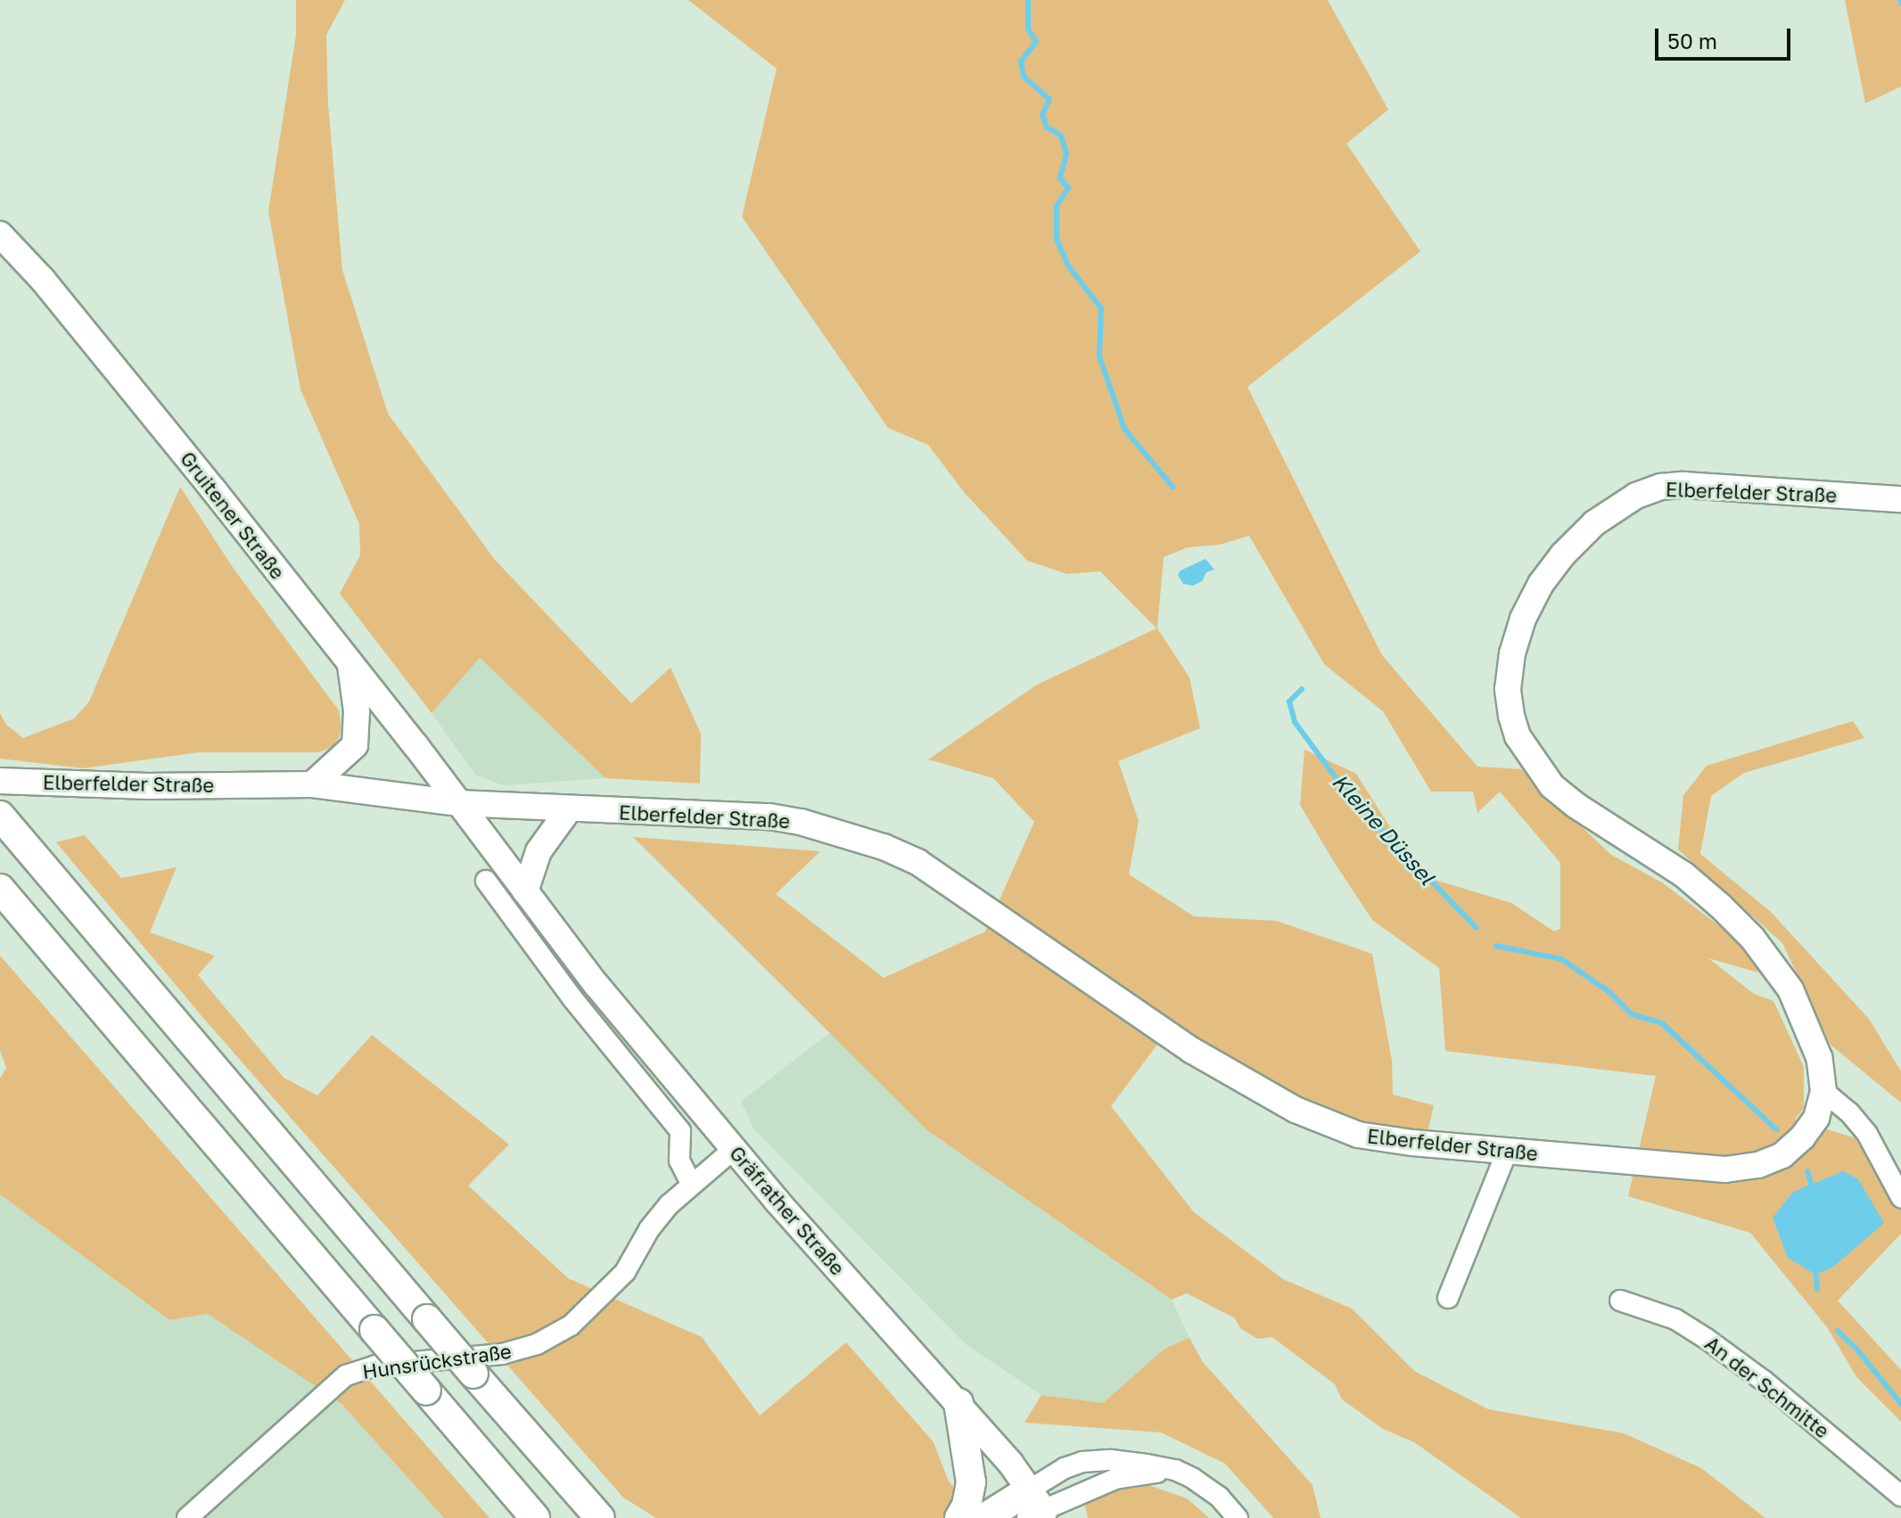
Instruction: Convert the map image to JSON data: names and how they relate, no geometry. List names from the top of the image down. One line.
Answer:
{"streets":{"main road":["Elberfelder Straße","Gruitener Straße","Gräfrather Straße"],"street":["Hunsrückstraße","An der Schmitte"]},"crossings":[["Elberfelder Straße","Gruitener Straße"],["Elberfelder Straße","Gräfrather Straße"],["Gruitener Straße","Gräfrather Straße"],["Gräfrather Straße","Hunsrückstraße"]],"water":["Kleine Düssel"],"scale_bar":"50 m"}
